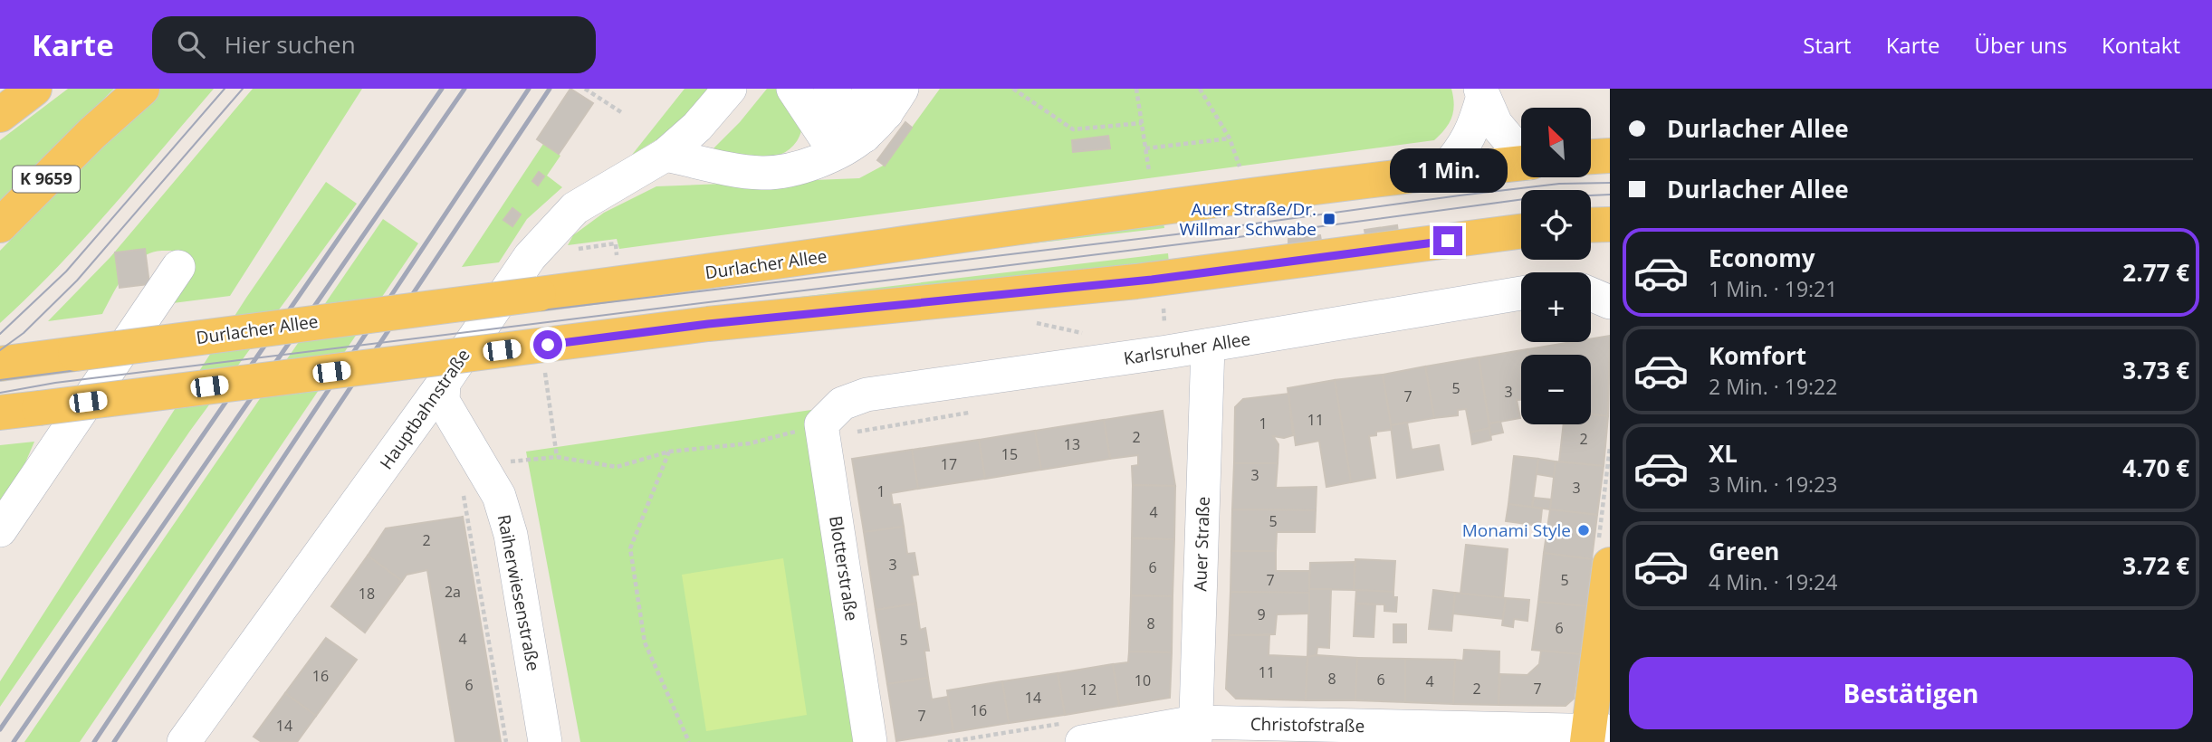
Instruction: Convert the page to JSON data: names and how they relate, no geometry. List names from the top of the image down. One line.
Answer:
{"streets":{"main road":["K 9659","Durlacher Allee"],"street":["Karlsruher Allee","Hauptbahnstraße","Auer Straße","Blotterstraße","Raiherwiesenstraße","Christofstraße"]},"crossings":[["Karlsruher Allee","Auer Straße"],["Karlsruher Allee","Blotterstraße"],["Hauptbahnstraße","Raiherwiesenstraße"],["Auer Straße","Christofstraße"]],"places":{"transit":["Auer Straße/Dr. Willmar Schwabe"],"other":["Monami Style"]},"house_numbers":["5","3","7","11","1","2","2","13","15","17","3","3","1","4","5","2","3","6","7","5","2a","18","9","8","6","4","5","11","16","8","6","10","4","6","2","7","12","14","16","7","14"],"north":"top left","page":{"header":"Karte","search":"Hier suchen","nav":["Start","Karte","Über uns","Kontakt"],"banner":["Durlacher Allee","Durlacher Allee"],"map_buttons":["+","−"],"bubble":"1 Min.","list":[{"name":"Economy","note":"1 Min. · 19:21","value":"2.77 €"},{"name":"Komfort","note":"2 Min. · 19:22","value":"3.73 €"},{"name":"XL","note":"3 Min. · 19:23","value":"4.70 €"},{"name":"Green","note":"4 Min. · 19:24","value":"3.72 €"}],"buttons":"Bestätigen"}}
